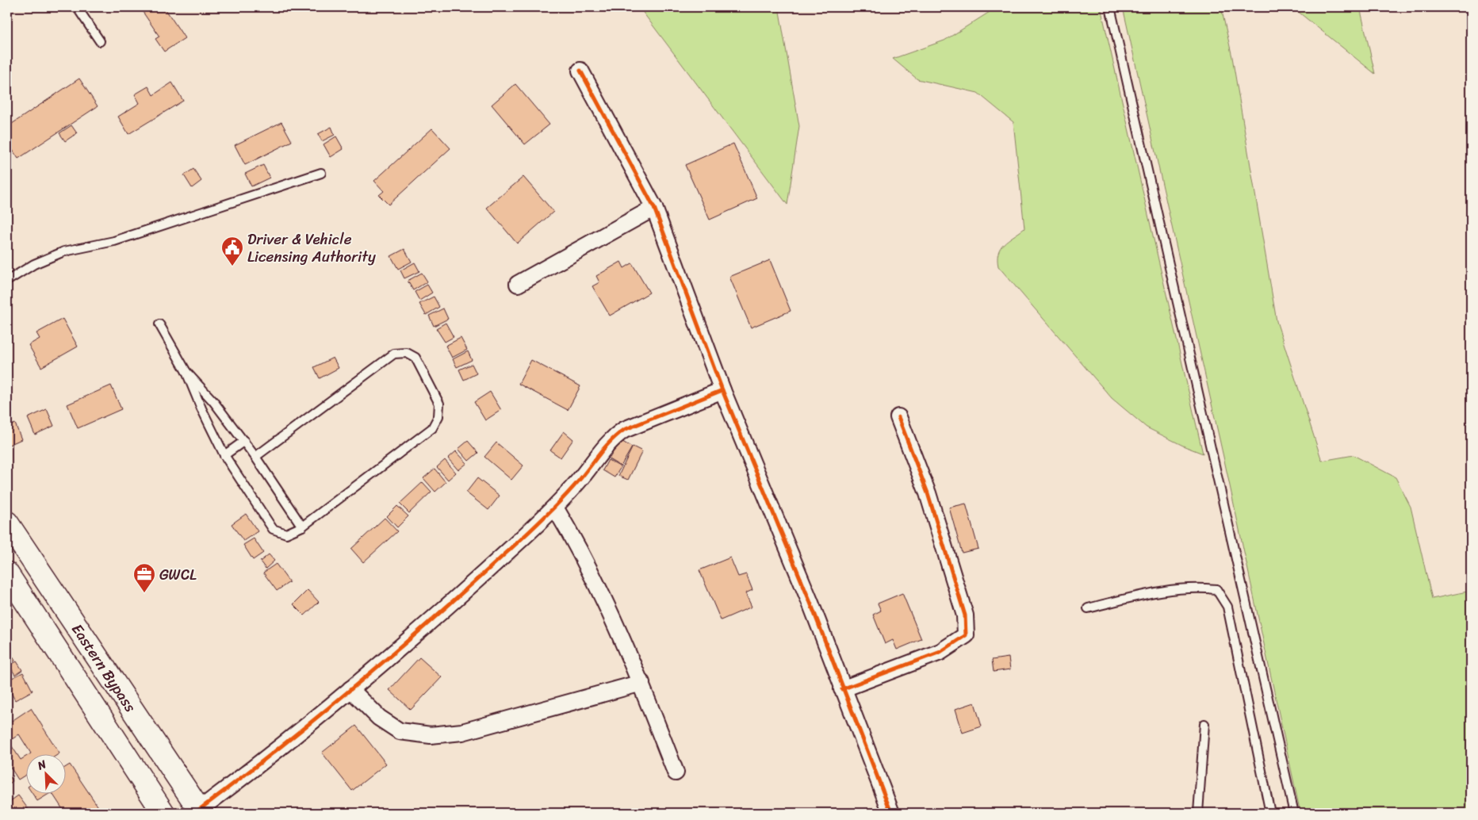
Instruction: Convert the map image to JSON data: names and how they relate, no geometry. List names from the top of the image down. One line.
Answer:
{"streets":{"highway":["Eastern Bypass"]},"places":{"public building":["Driver & Vehicle Licensing Authority"],"office":["GWCL"]},"north":"top left"}
